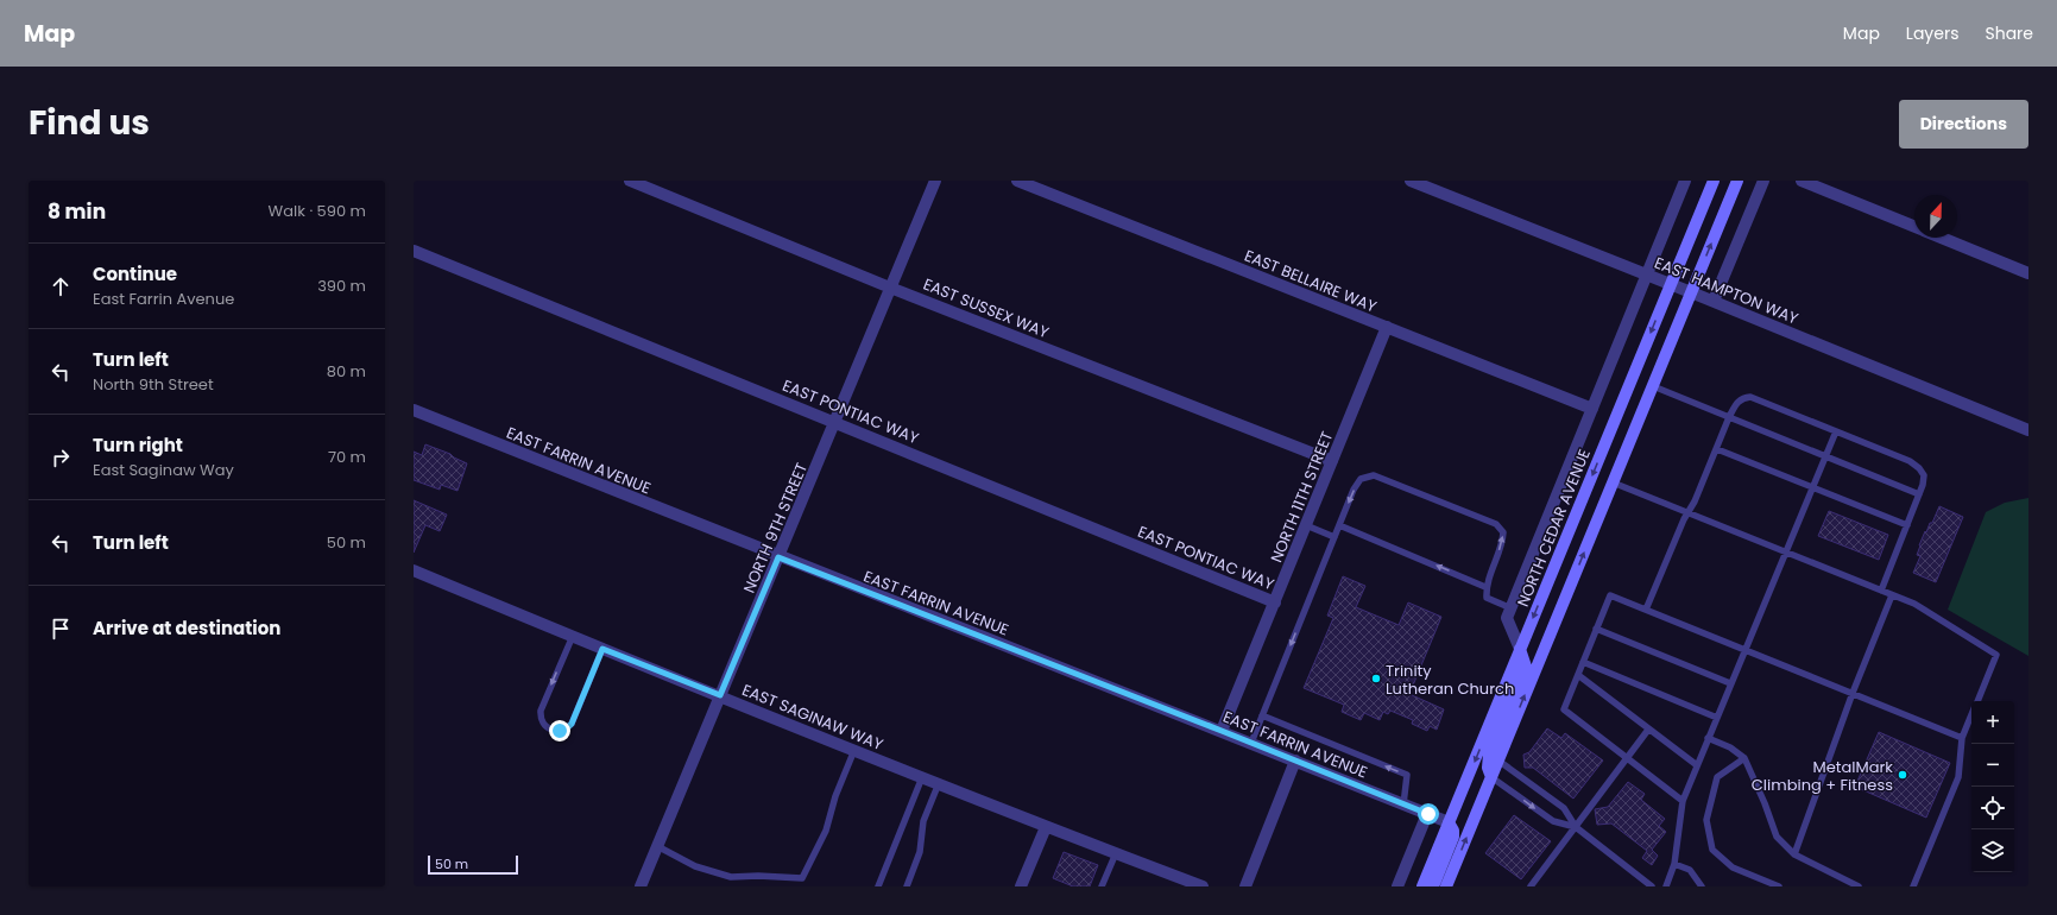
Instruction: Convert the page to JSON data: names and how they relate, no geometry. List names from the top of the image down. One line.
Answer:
{"streets":{"main road":["NORTH CEDAR AVENUE"],"street":["EAST BELLAIRE WAY","EAST HAMPTON WAY","EAST SUSSEX WAY","EAST PONTIAC WAY","EAST FARRIN AVENUE","NORTH 11TH STREET","NORTH 9TH STREET","EAST SAGINAW WAY"]},"crossings":[["EAST BELLAIRE WAY","NORTH 11TH STREET"],["EAST HAMPTON WAY","NORTH CEDAR AVENUE"],["EAST SUSSEX WAY","NORTH 11TH STREET"],["EAST SUSSEX WAY","NORTH 9TH STREET"],["EAST PONTIAC WAY","NORTH 11TH STREET"],["EAST PONTIAC WAY","NORTH 9TH STREET"],["EAST FARRIN AVENUE","NORTH 11TH STREET"],["EAST FARRIN AVENUE","NORTH 9TH STREET"],["EAST FARRIN AVENUE","NORTH CEDAR AVENUE"],["NORTH 9TH STREET","EAST SAGINAW WAY"]],"places":["Trinity Lutheran Church","MetalMark Climbing + Fitness"],"scale_bar":"50 m","north":"top","page":{"header":"Map","nav":["Map","Layers","Share"],"title":"Find us","buttons":"Directions","heading":["8 min","Walk · 590 m"],"list":[["Continue","East Farrin Avenue","390 m"],["Turn left","North 9th Street","80 m"],["Turn right","East Saginaw Way","70 m"],["Turn left","50 m"],"Arrive at destination"],"map_buttons":["+","−"],"scale":"50 m"}}
